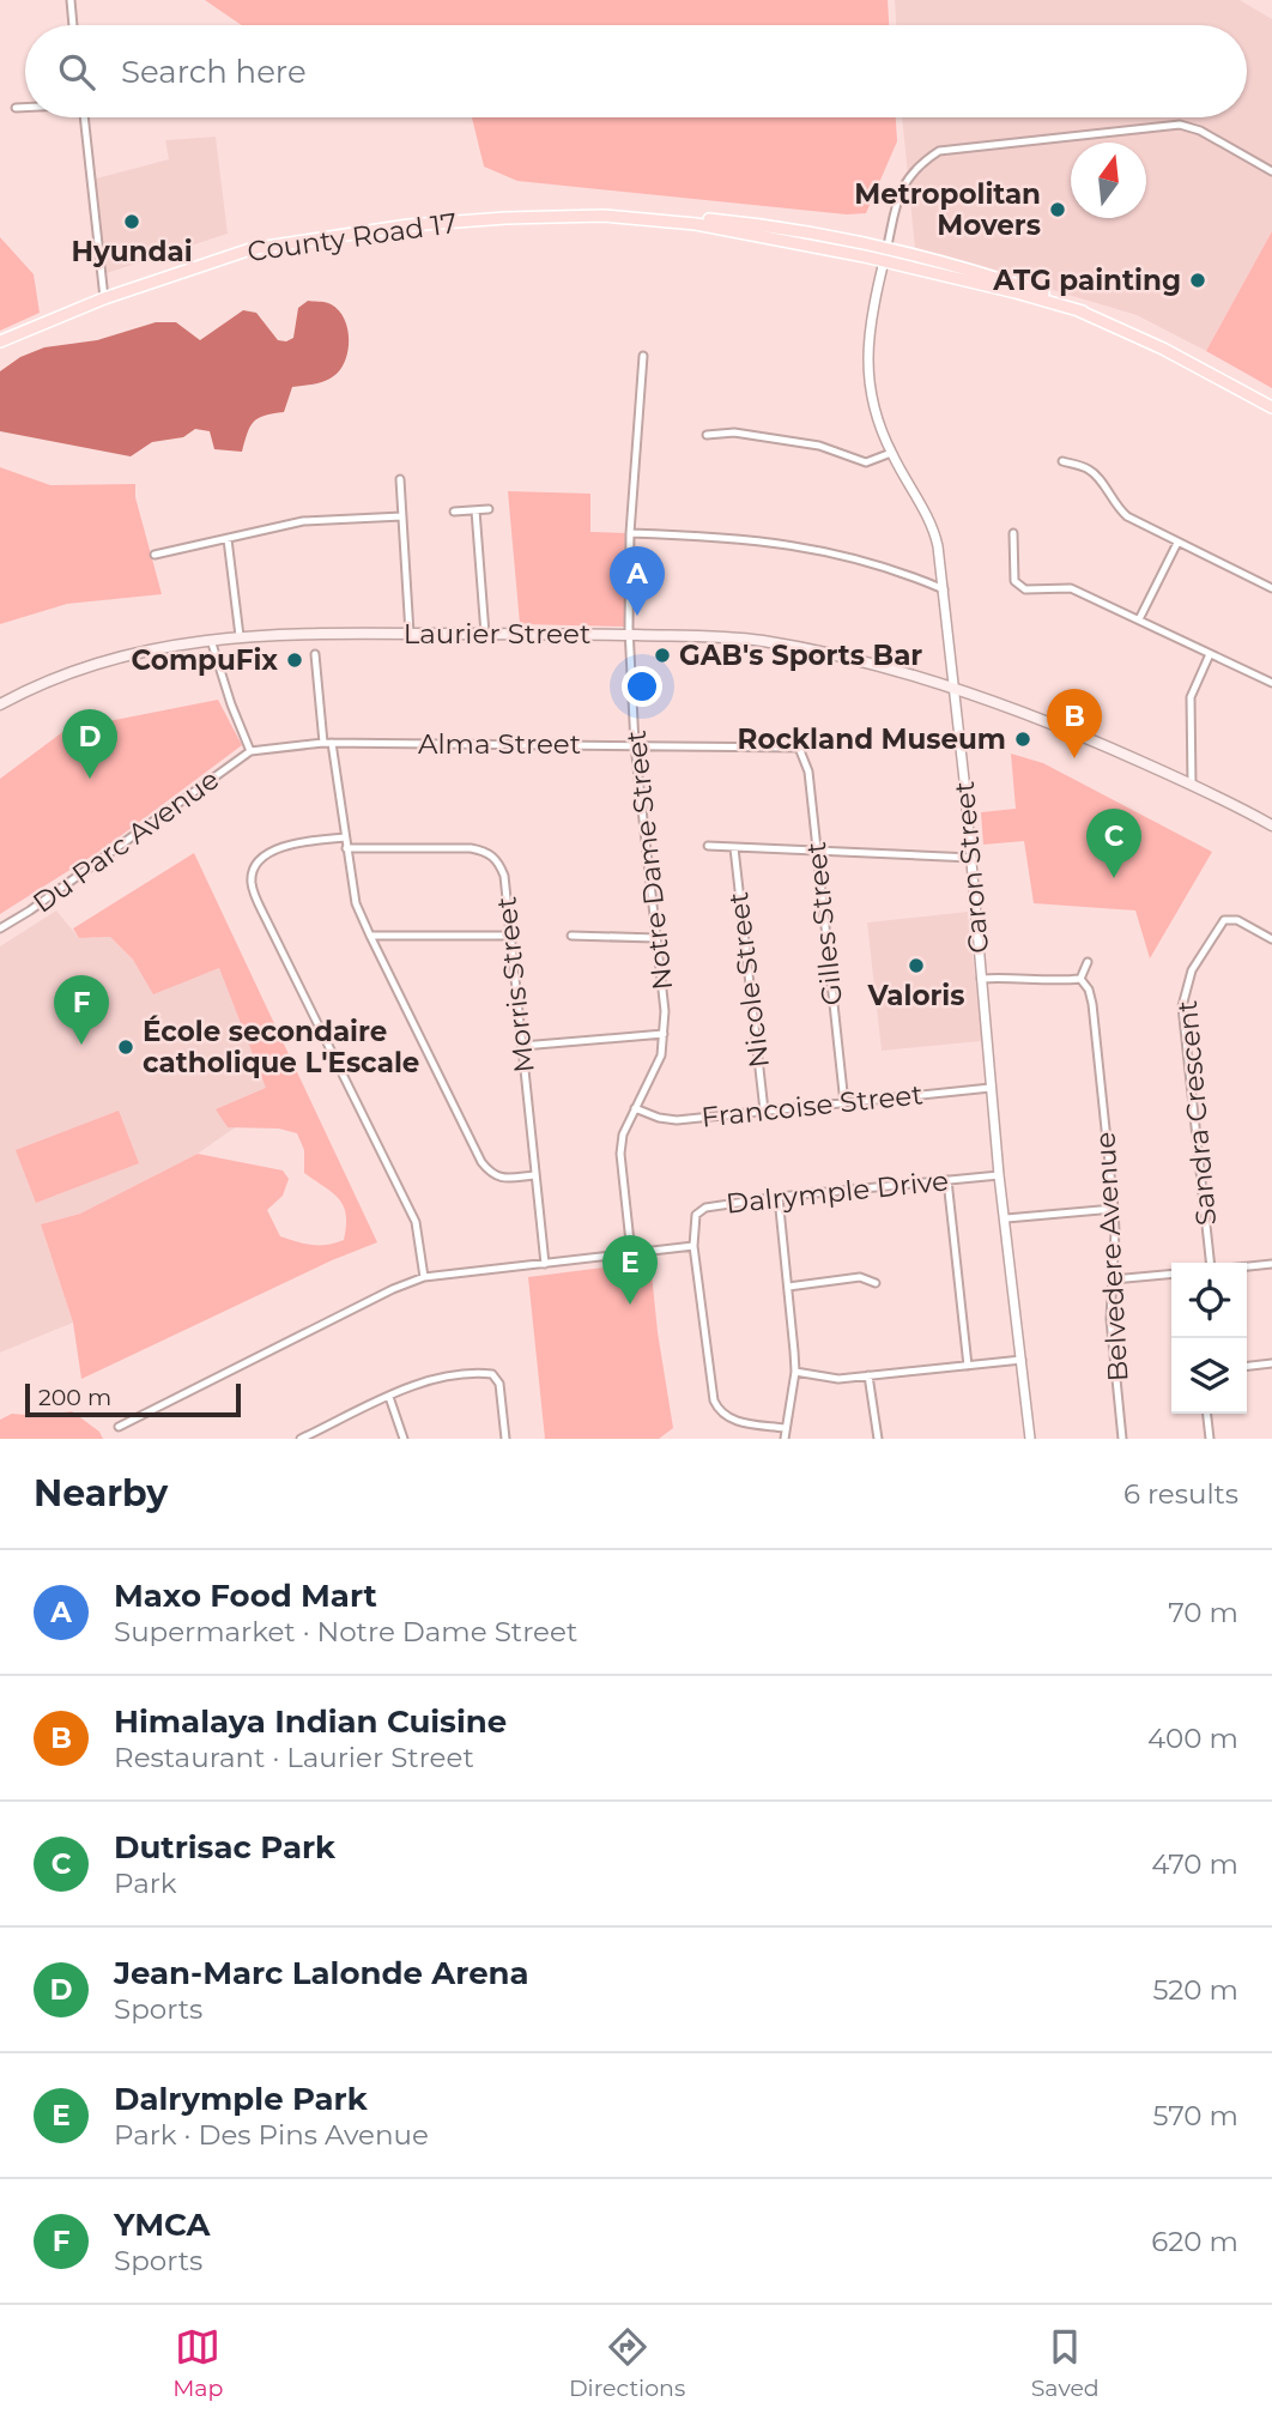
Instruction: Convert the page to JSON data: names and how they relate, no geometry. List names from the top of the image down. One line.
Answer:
{"streets":{"main road":["County Road 17","Laurier Street"],"street":["Alma Street","Du Parc Avenue","Notre Dame Street","Caron Street","Gilles Street","Nicole Street","Morris Street","Francoise Street","Sandra Crescent","Dalrymple Drive","Belvedere Avenue"]},"crossings":[["County Road 17","Caron Street"],["Laurier Street","Notre Dame Street"],["Laurier Street","Caron Street"],["Alma Street","Du Parc Avenue"],["Alma Street","Notre Dame Street"],["Alma Street","Gilles Street"],["Notre Dame Street","Francoise Street"],["Caron Street","Francoise Street"],["Caron Street","Dalrymple Drive"],["Gilles Street","Francoise Street"],["Nicole Street","Francoise Street"]],"places":["Metropolitan Movers","Hyundai","ATG painting","GAB's Sports Bar","CompuFix","Rockland Museum","Valoris","École secondaire catholique L'Escale"],"scale_bar":"200 m","north":"top","page":{"search":"Search here","pins":["A","B","D","C","F","E"],"scale":"200 m","heading":["Nearby","6 results"],"list":[{"mark":"A","name":"Maxo Food Mart","note":"Supermarket · Notre Dame Street","value":"70 m"},{"mark":"B","name":"Himalaya Indian Cuisine","note":"Restaurant · Laurier Street","value":"400 m"},{"mark":"C","name":"Dutrisac Park","note":"Park","value":"470 m"},{"mark":"D","name":"Jean-Marc Lalonde Arena","note":"Sports","value":"520 m"},{"mark":"E","name":"Dalrymple Park","note":"Park · Des Pins Avenue","value":"570 m"},{"mark":"F","name":"YMCA","note":"Sports","value":"620 m"}],"nav":["Map","Directions","Saved"]}}
